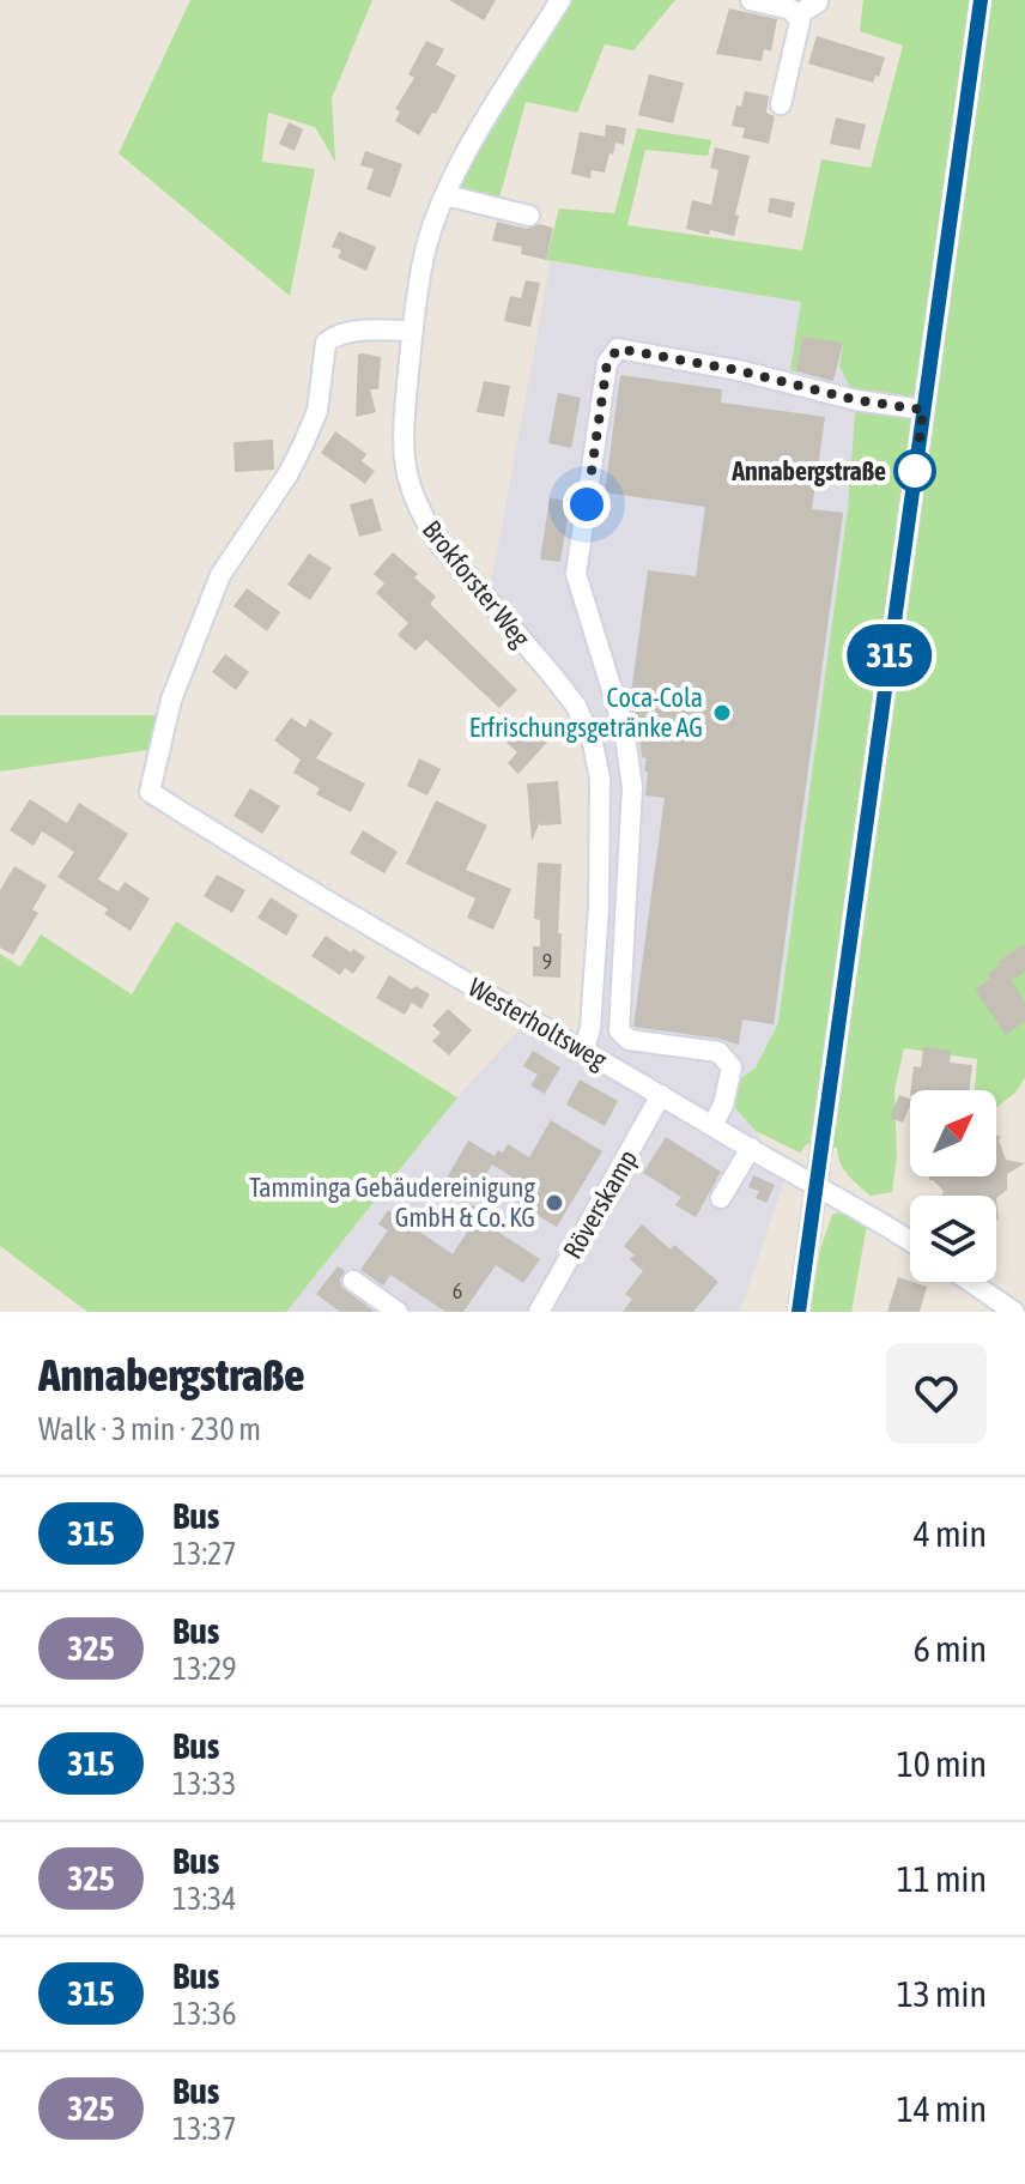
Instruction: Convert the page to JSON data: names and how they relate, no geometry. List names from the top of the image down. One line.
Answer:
{"streets":{"street":["Brokforster Weg","Westerholtsweg","Röverskamp"]},"crossings":[["Brokforster Weg","Westerholtsweg"],["Westerholtsweg","Röverskamp"]],"places":["Annabergstraße","Coca-Cola Erfrischungsgetränke AG","Tamminga Gebäudereinigung GmbH & Co. KG"],"lines":["bus line 315"],"house_numbers":["9","6"],"north":"top right","page":{"on_map":"315","heading":["Annabergstraße","Walk · 3 min · 230 m"],"list":[{"mark":"315","name":"Bus","note":"13:27","value":"4 min"},{"mark":"325","name":"Bus","note":"13:29","value":"6 min"},{"mark":"315","name":"Bus","note":"13:33","value":"10 min"},{"mark":"325","name":"Bus","note":"13:34","value":"11 min"},{"mark":"315","name":"Bus","note":"13:36","value":"13 min"},{"mark":"325","name":"Bus","note":"13:37","value":"14 min"}]}}
